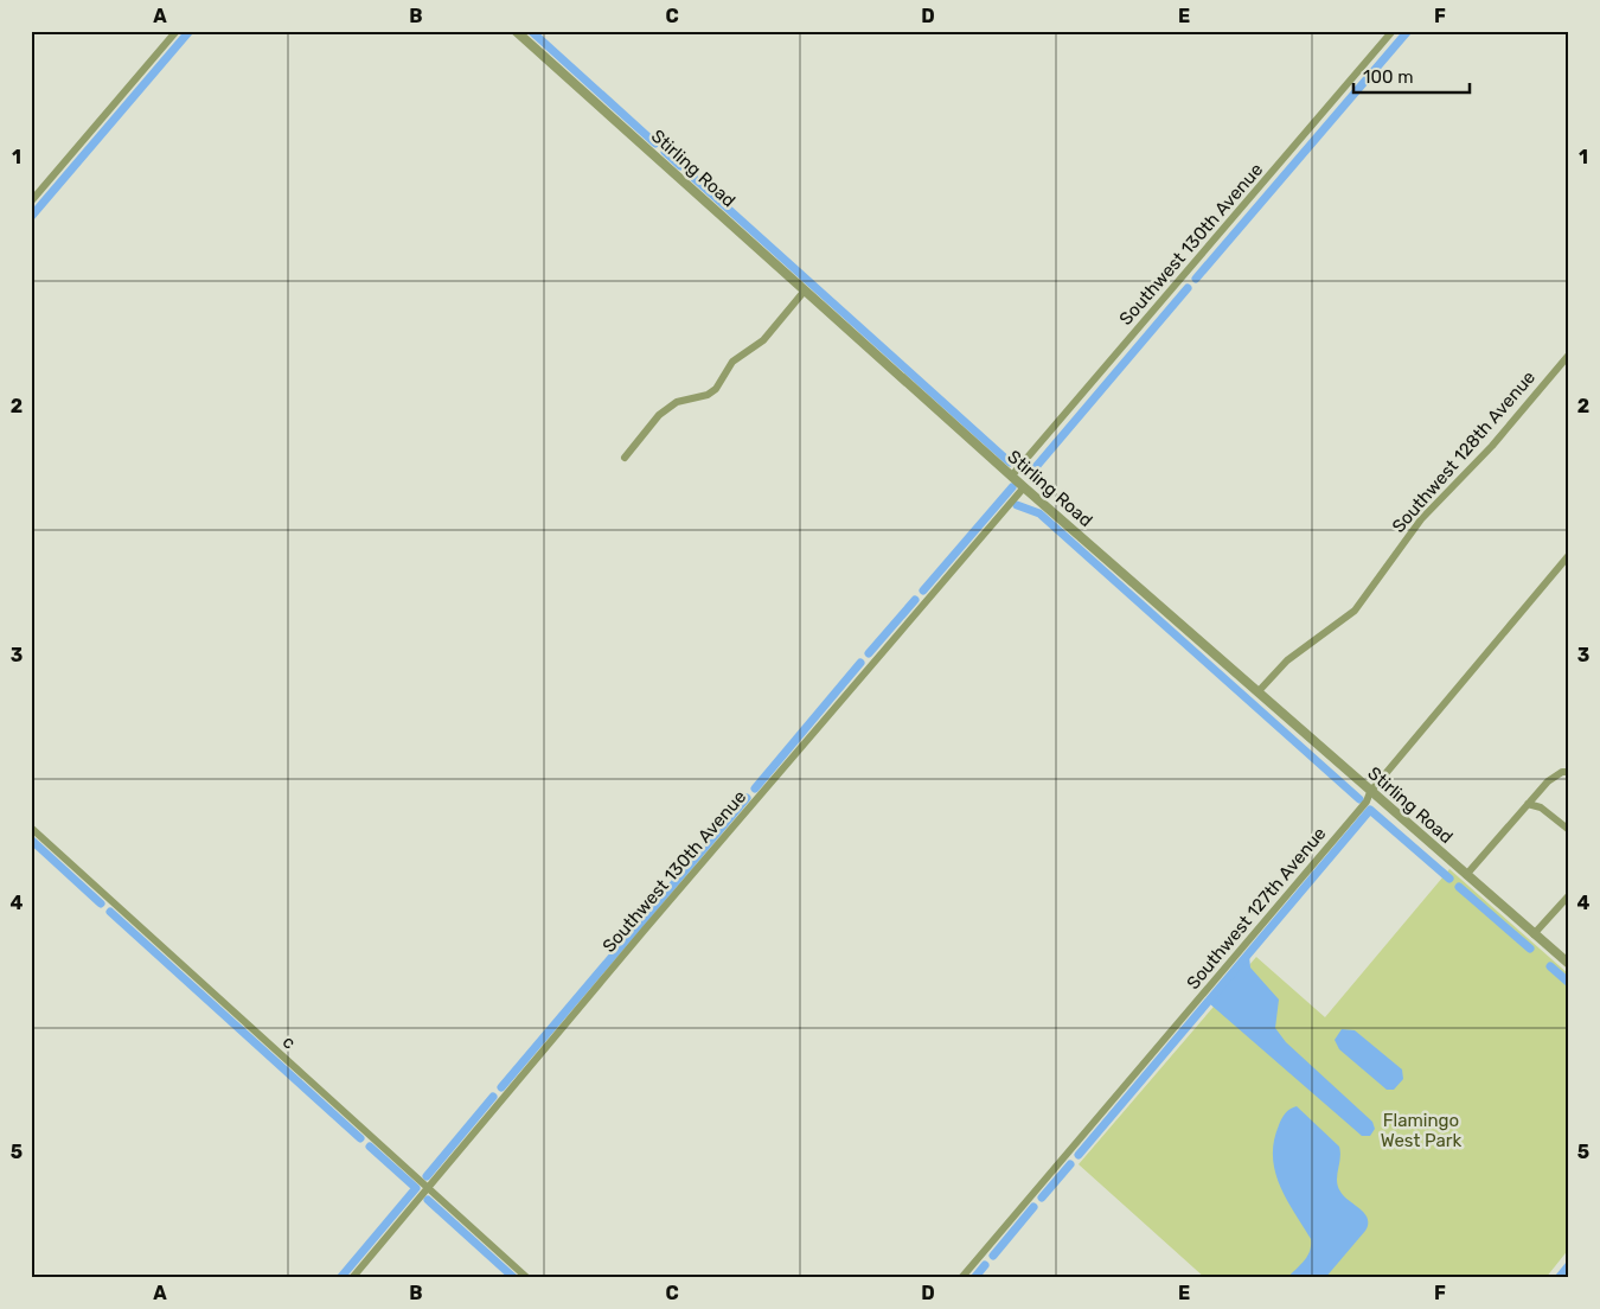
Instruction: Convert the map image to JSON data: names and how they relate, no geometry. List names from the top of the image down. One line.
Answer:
{"streets":{"street":["Stirling Road","Southwest 130th Avenue","Southwest 128th Avenue","Southwest 127th Avenue","c"]},"crossings":[["Stirling Road","Southwest 130th Avenue"],["Stirling Road","Southwest 128th Avenue"],["Stirling Road","Southwest 127th Avenue"],["Southwest 130th Avenue","c"]],"parks":["Flamingo West Park"],"scale_bar":"100 m","grid":{"columns":["A","B","C","D","E","F"],"rows":["1","2","3","4","5"]}}
